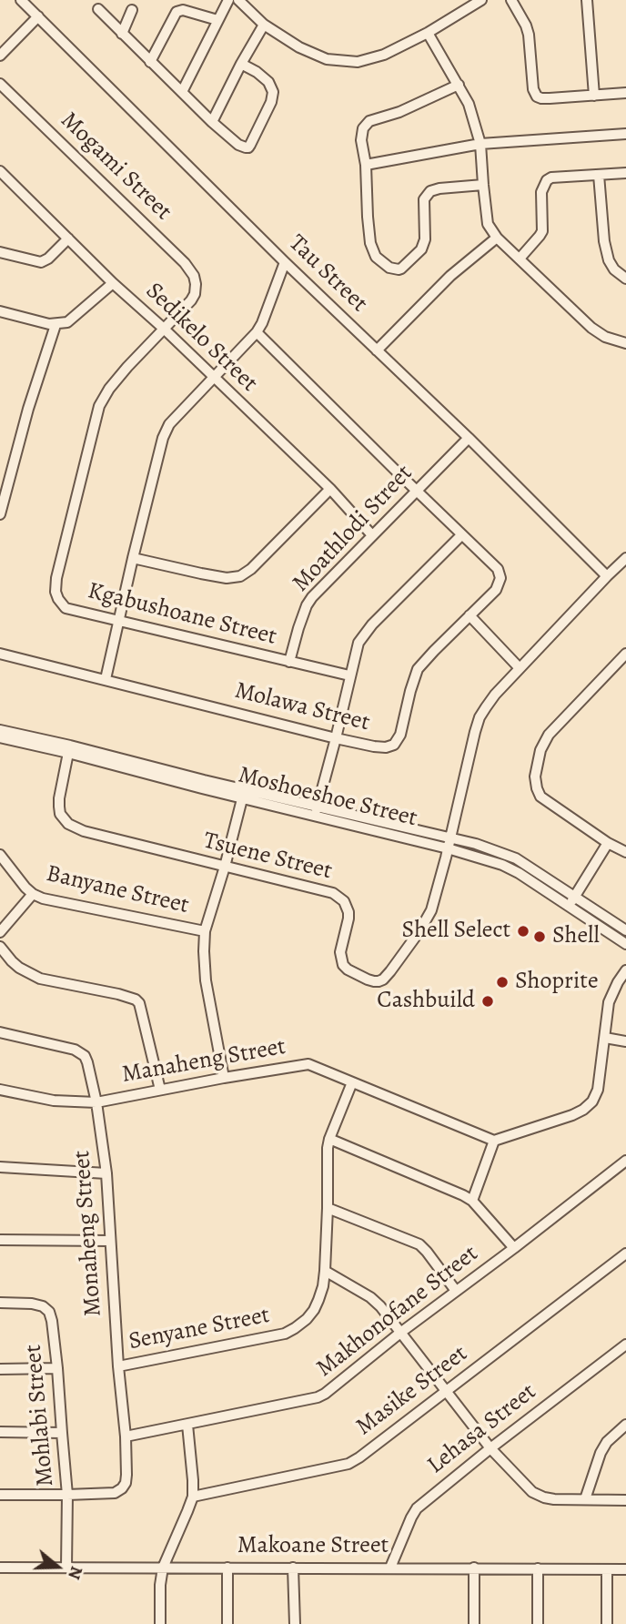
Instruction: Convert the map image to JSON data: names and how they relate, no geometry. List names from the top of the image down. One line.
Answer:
{"streets":{"street":["Mogami Street","Tau Street","Sedikelo Street","Moathlodi Street","Kgabushoane Street","Molawa Street","Moshoeshoe Street","Tsuene Street","Banyane Street","Manaheng Street","Monaheng Street","Makhonofane Street","Senyane Street","Masike Street","Mohlabi Street","Lehasa Street","Makoane Street"]},"crossings":[["Mogami Street","Kgabushoane Street"],["Tau Street","Moathlodi Street"],["Tau Street","Tsuene Street"],["Sedikelo Street","Moathlodi Street"],["Sedikelo Street","Kgabushoane Street"],["Moathlodi Street","Kgabushoane Street"],["Moathlodi Street","Molawa Street"],["Moshoeshoe Street","Tsuene Street"],["Moshoeshoe Street","Banyane Street"],["Tsuene Street","Banyane Street"],["Banyane Street","Manaheng Street"],["Manaheng Street","Monaheng Street"],["Manaheng Street","Senyane Street"],["Monaheng Street","Makhonofane Street"],["Monaheng Street","Senyane Street"],["Monaheng Street","Mohlabi Street"],["Mohlabi Street","Makoane Street"],["Lehasa Street","Makoane Street"]],"places":["Shell Select","Shell","Shoprite","Cashbuild"],"north":"right"}
